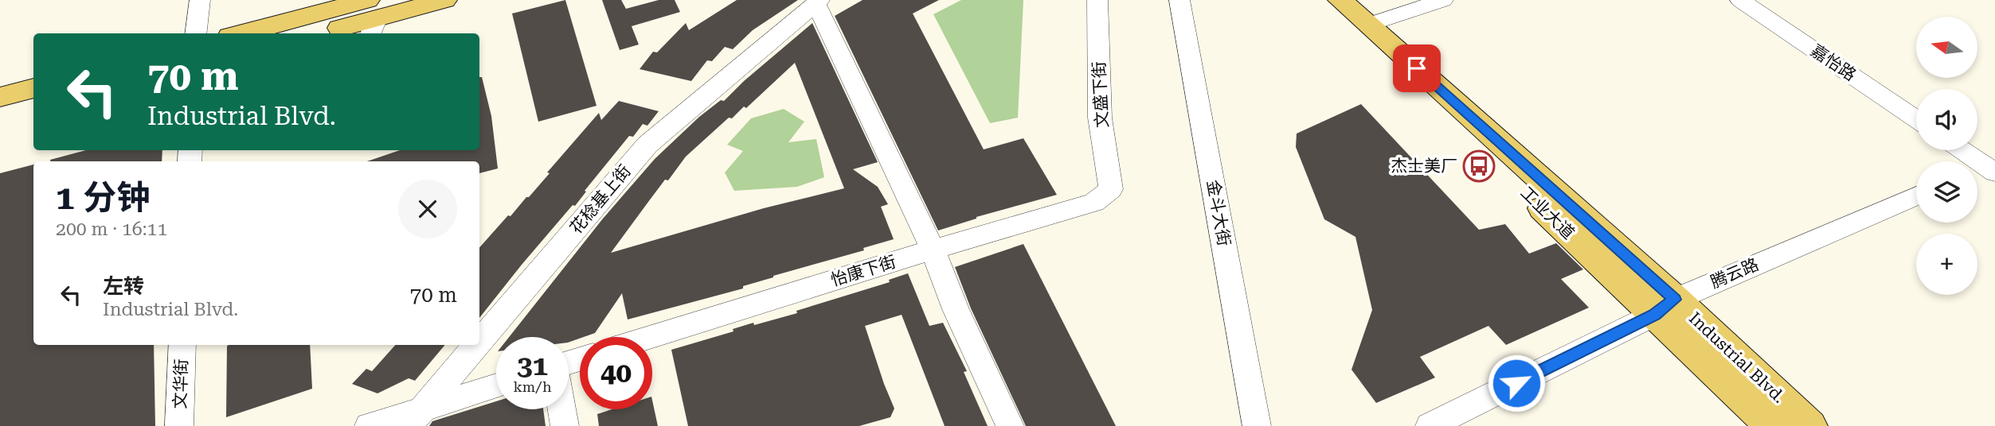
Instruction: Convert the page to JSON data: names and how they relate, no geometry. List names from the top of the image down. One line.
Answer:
{"streets":{"main road":["工业大道","Industrial Blvd."],"street":["嘉怡路","文盛下街","花稔基上街","金斗大街","怡康下街","腾云路","文华街"]},"crossings":[["文盛下街","怡康下街"],["工业大道","腾云路"],["工业大道","Industrial Blvd."],["腾云路","Industrial Blvd."]],"places":{"bus stop":["杰士美厂"]},"north":"left","page":{"map_buttons":"+","turn":["70 m","Industrial Blvd."],"heading":["1 分钟","200 m · 16:11"],"list":[{"name":"左转","note":"Industrial Blvd.","value":"70 m"}],"speed":"31 km/h","limit":"40"}}
